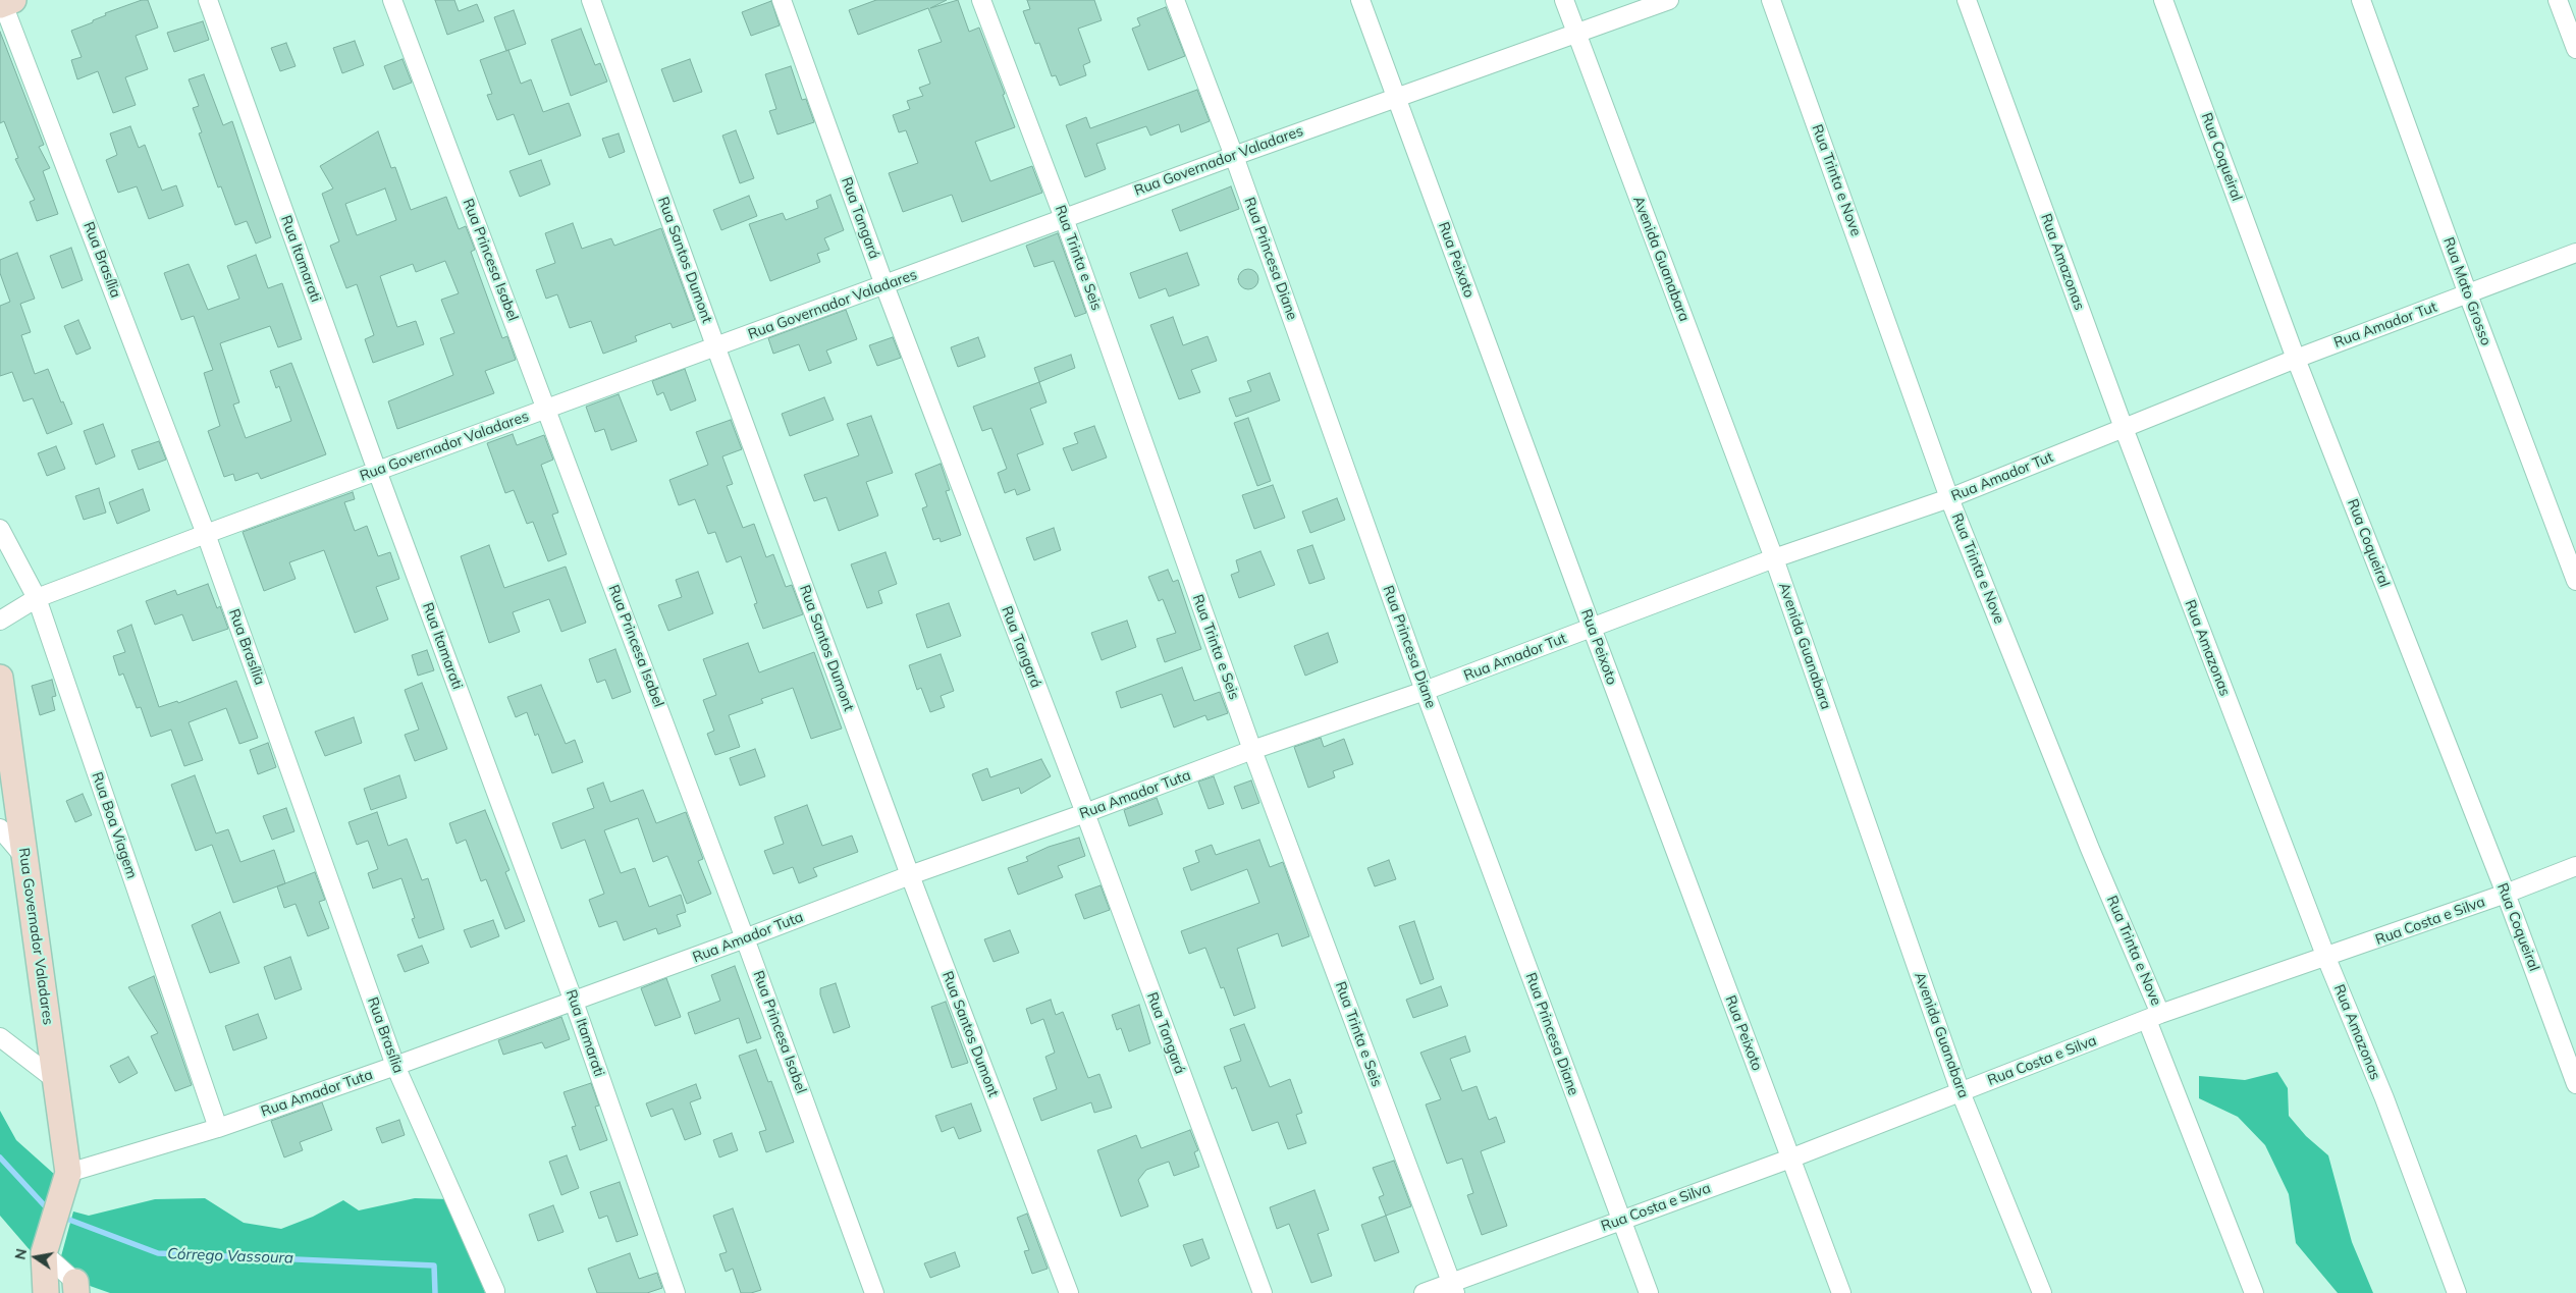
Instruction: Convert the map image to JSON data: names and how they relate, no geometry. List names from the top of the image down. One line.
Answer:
{"streets":{"street":["Rua Coqueiral","Rua Governador Valadares","Rua Trinta e Nove","Rua Tangará","Rua Trinta e Seis","Rua Itamarati","Rua Princesa Diane","Avenida Guanabara","Rua Brasília","Rua Princesa Isabel","Rua Santos Dumont","Rua Peixoto","Rua Amazonas","Rua Mato Grosso","Rua Amador Tut","Rua Amador Tuta","Rua Boa Viagem","Rua Costa e Silva"]},"crossings":[["Rua Coqueiral","Rua Amador Tut"],["Rua Coqueiral","Rua Costa e Silva"],["Rua Governador Valadares","Rua Tangará"],["Rua Governador Valadares","Rua Trinta e Seis"],["Rua Governador Valadares","Rua Itamarati"],["Rua Governador Valadares","Rua Princesa Diane"],["Rua Governador Valadares","Avenida Guanabara"],["Rua Governador Valadares","Rua Brasília"],["Rua Governador Valadares","Rua Princesa Isabel"],["Rua Governador Valadares","Rua Santos Dumont"],["Rua Governador Valadares","Rua Peixoto"],["Rua Governador Valadares","Rua Amador Tuta"],["Rua Governador Valadares","Rua Boa Viagem"],["Rua Trinta e Nove","Rua Amador Tut"],["Rua Trinta e Nove","Rua Costa e Silva"],["Rua Tangará","Rua Amador Tuta"],["Rua Trinta e Seis","Rua Amador Tuta"],["Rua Trinta e Seis","Rua Costa e Silva"],["Rua Itamarati","Rua Amador Tuta"],["Rua Princesa Diane","Rua Amador Tut"],["Rua Princesa Diane","Rua Amador Tuta"],["Rua Princesa Diane","Rua Costa e Silva"],["Avenida Guanabara","Rua Amador Tut"],["Avenida Guanabara","Rua Costa e Silva"],["Rua Brasília","Rua Amador Tuta"],["Rua Princesa Isabel","Rua Amador Tuta"],["Rua Santos Dumont","Rua Amador Tuta"],["Rua Peixoto","Rua Amador Tut"],["Rua Peixoto","Rua Costa e Silva"],["Rua Amazonas","Rua Amador Tut"],["Rua Amazonas","Rua Costa e Silva"],["Rua Mato Grosso","Rua Amador Tut"],["Rua Amador Tut","Rua Amador Tuta"],["Rua Amador Tuta","Rua Boa Viagem"]],"water":["Córrego Vassoura"],"north":"left"}
